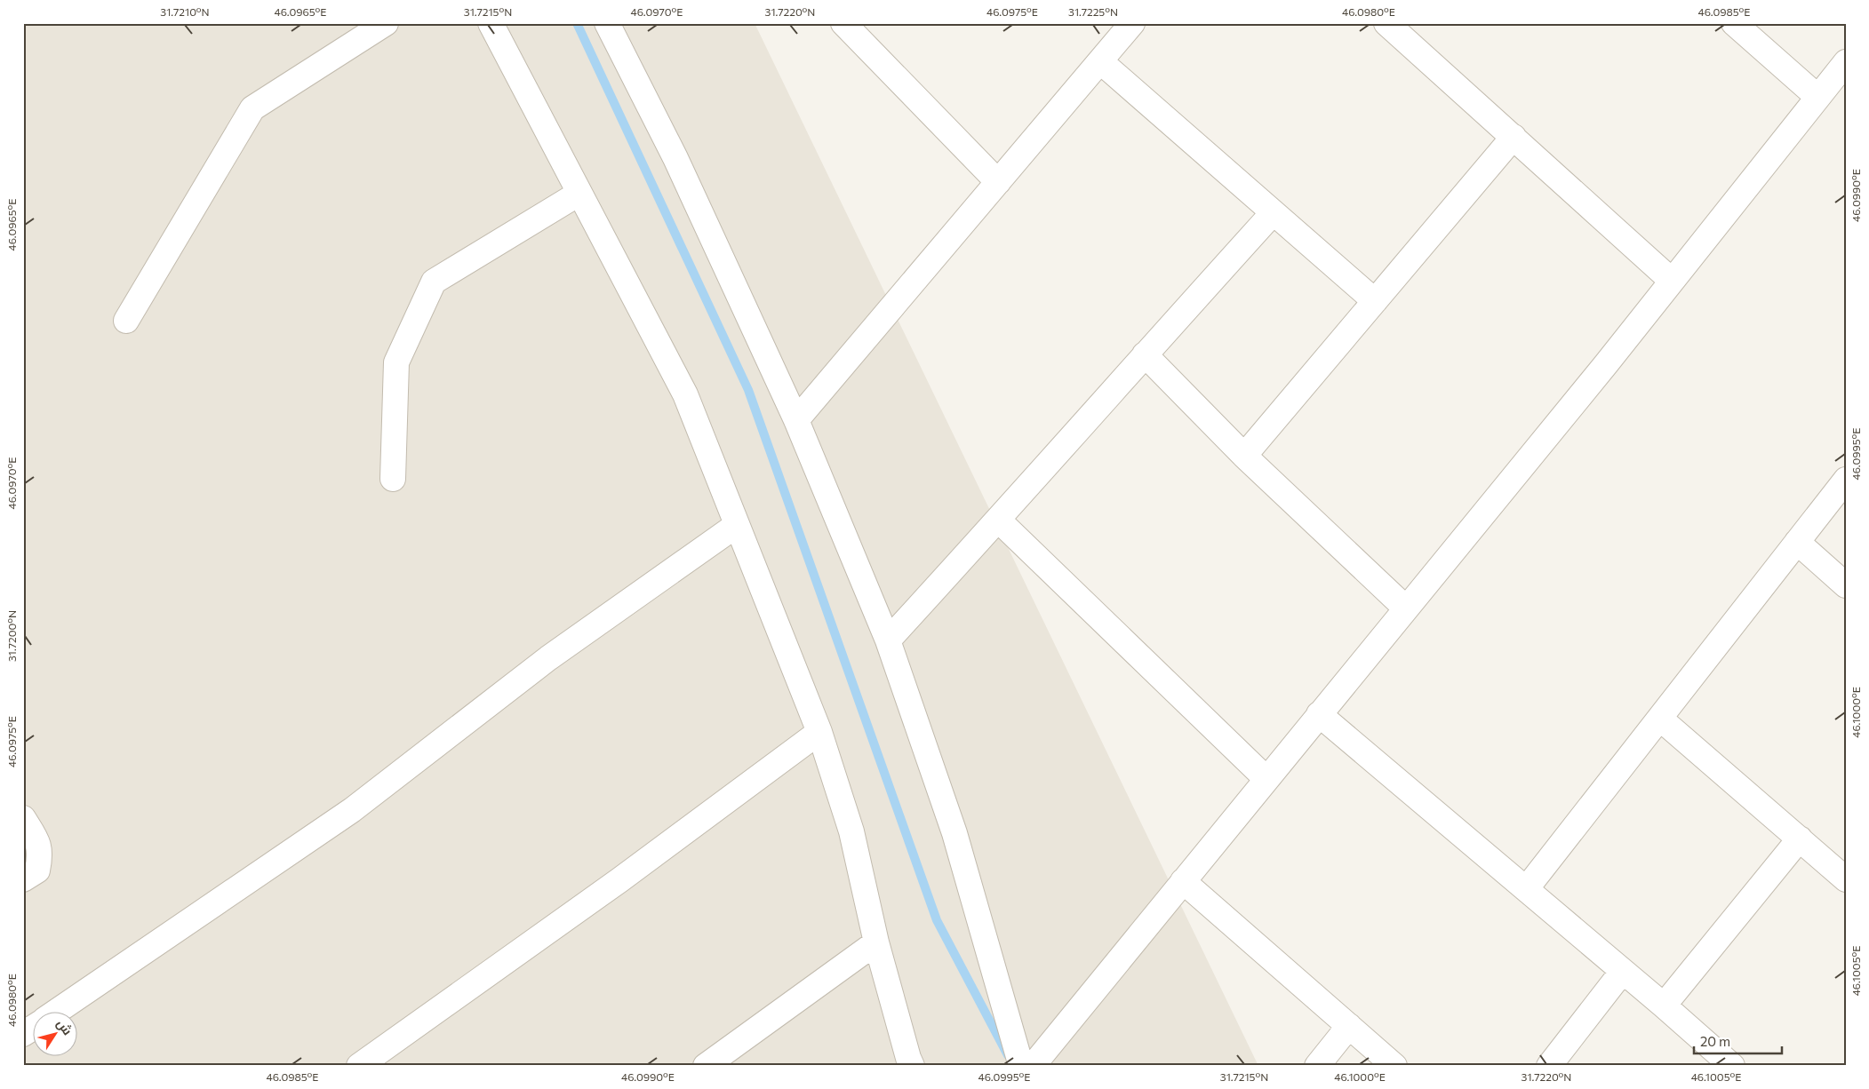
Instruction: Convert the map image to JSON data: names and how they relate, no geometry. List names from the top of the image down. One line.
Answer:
{"scale_bar":"20 m","north":"top right","coordinates":["31.7210°N","46.0965°E","31.7215°N","46.0970°E","31.7220°N","46.0975°E","31.7225°N","46.0980°E","46.0985°E","46.0990°E","46.0995°E","31.7200°N","46.1000°E","46.1005°E"]}
